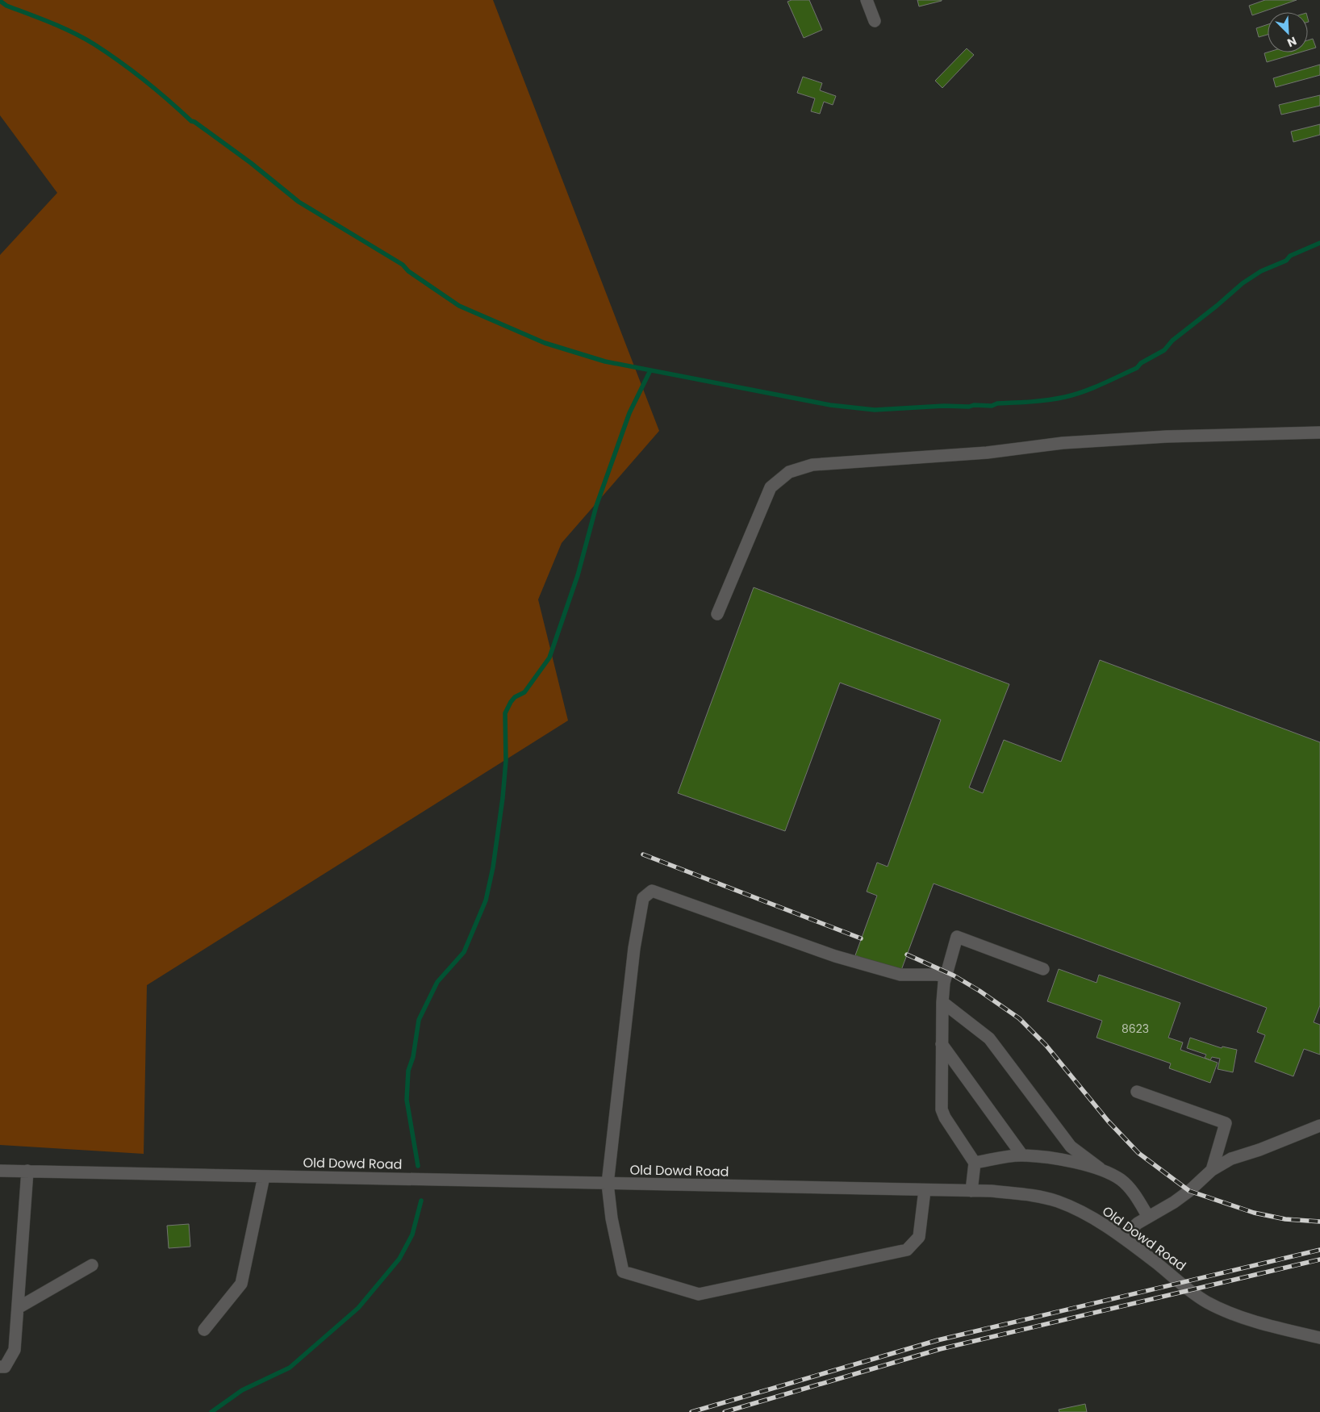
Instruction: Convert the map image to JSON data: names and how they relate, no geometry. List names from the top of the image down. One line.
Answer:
{"streets":{"street":["Old Dowd Road"]},"house_numbers":["8623"],"north":"bottom right"}
